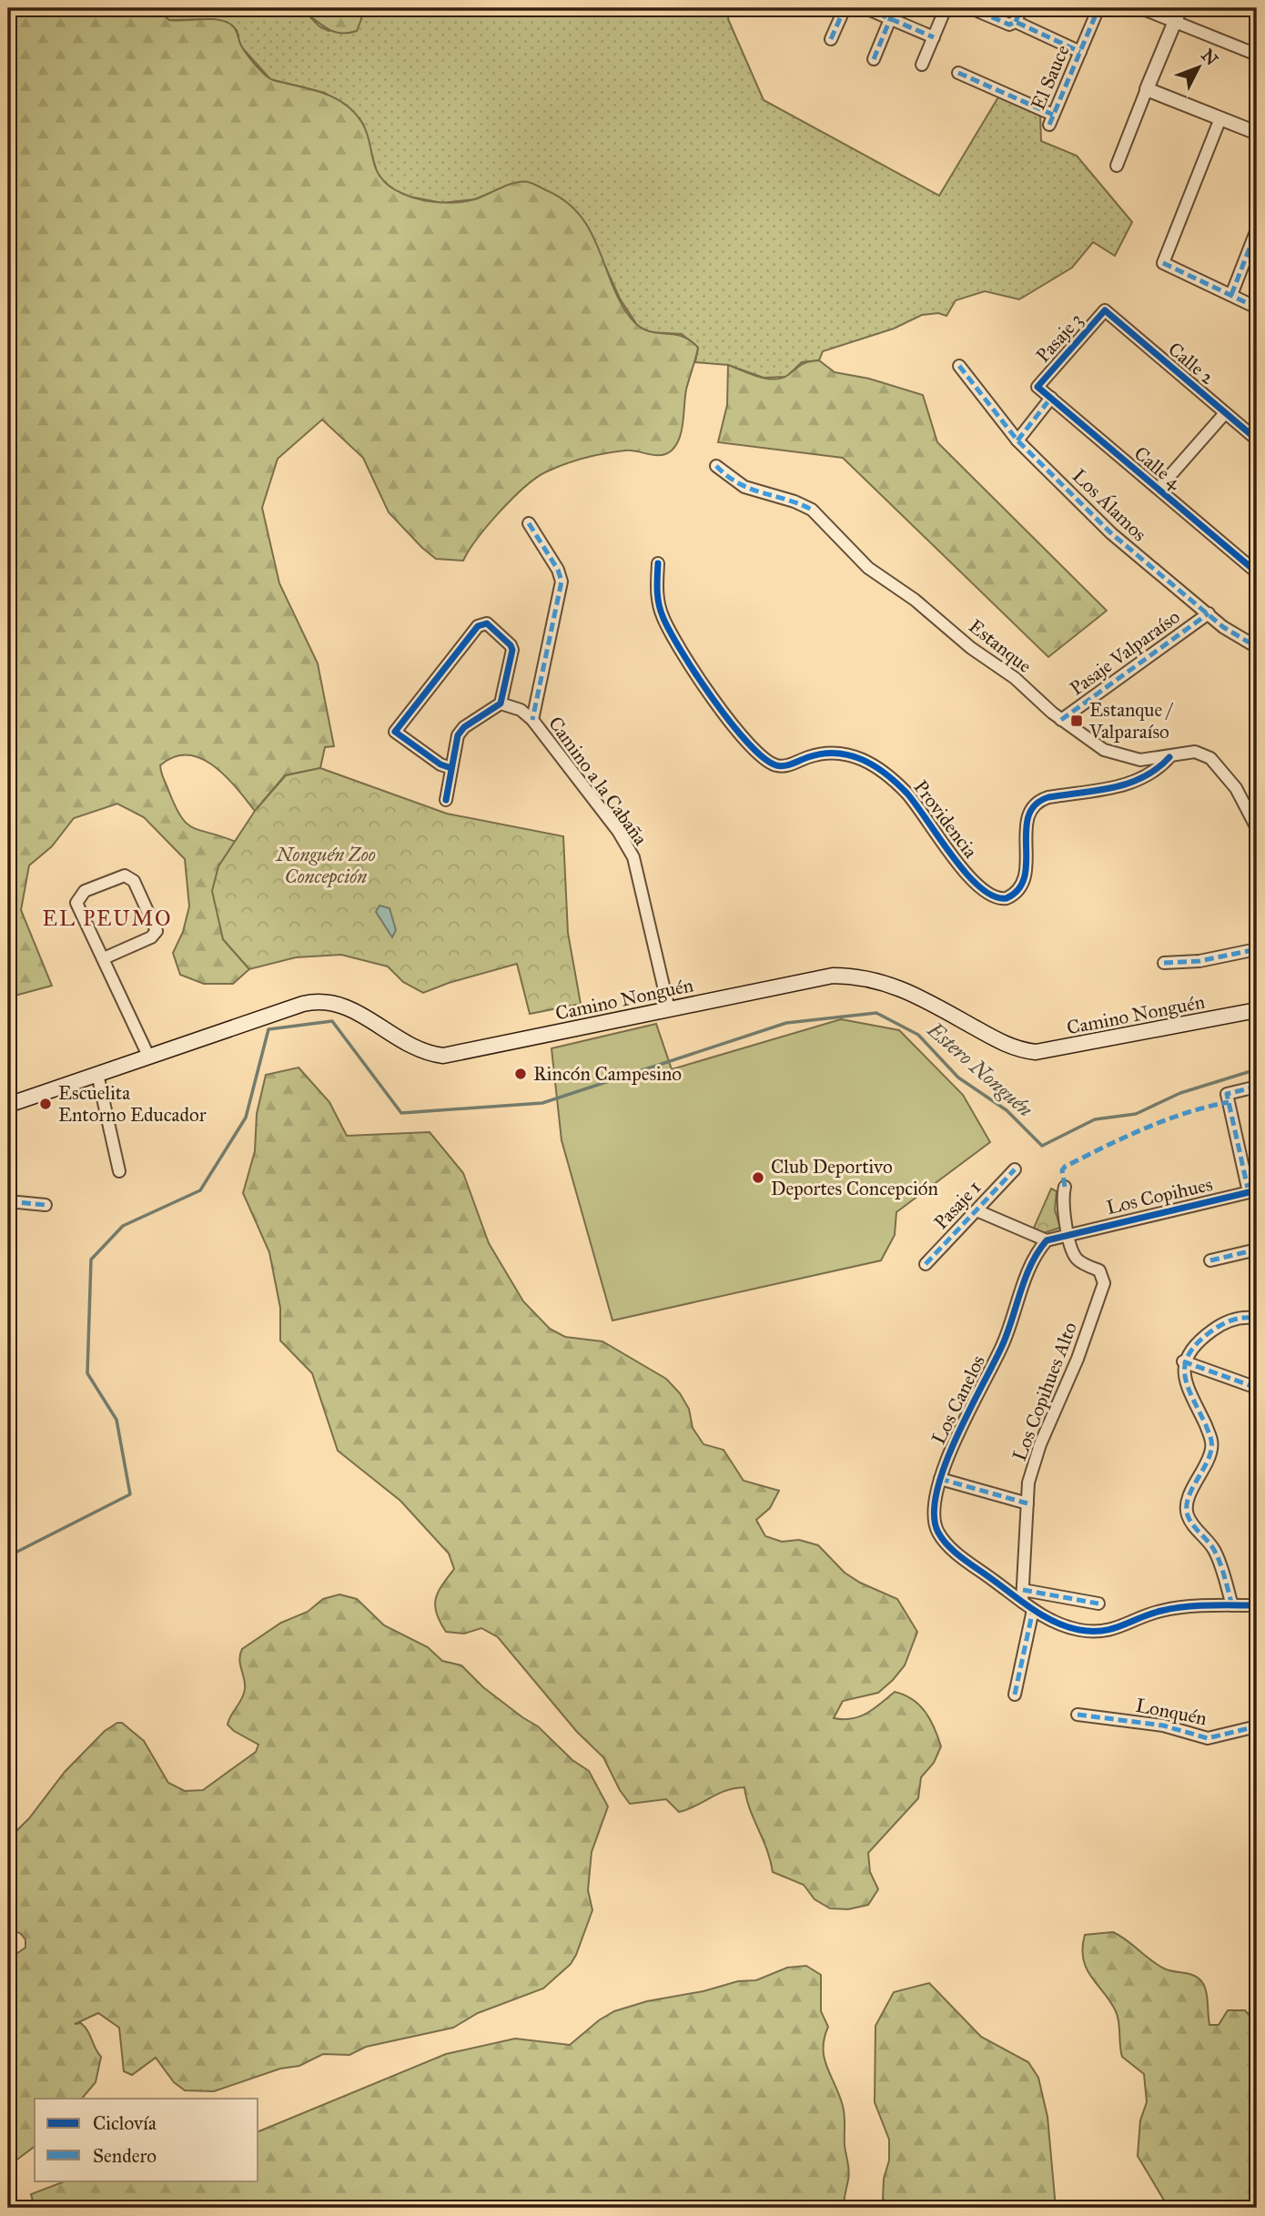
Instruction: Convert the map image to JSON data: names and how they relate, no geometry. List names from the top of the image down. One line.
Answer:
{"streets":{"main road":["Camino Nonguén"],"street":["El Sauce","Pasaje 3","Calle 2","Calle 4","Los Álamos","Estanque","Pasaje Valparaíso","Camino a la Cabaña","Providencia","Los Copihues","Pasaje 1","Los Copihues Alto","Los Canelos","Lonquén"]},"crossings":[["Pasaje 3","Calle 2"],["Pasaje 3","Calle 4"],["Los Álamos","Pasaje Valparaíso"],["Estanque","Pasaje Valparaíso"],["Estanque","Providencia"],["Camino a la Cabaña","Camino Nonguén"],["Los Copihues","Los Copihues Alto"],["Los Copihues Alto","Los Canelos"]],"districts":["EL PEUMO"],"water":["Estero Nonguén"],"parks":["Nonguén Zoo Concepción"],"places":{"transit":["Estanque / Valparaíso"],"other":["Rincón Campesino","Escuelita Entorno Educador","Club Deportivo Deportes Concepción"]},"legend":["Ciclovía","Sendero"],"north":"top right"}
